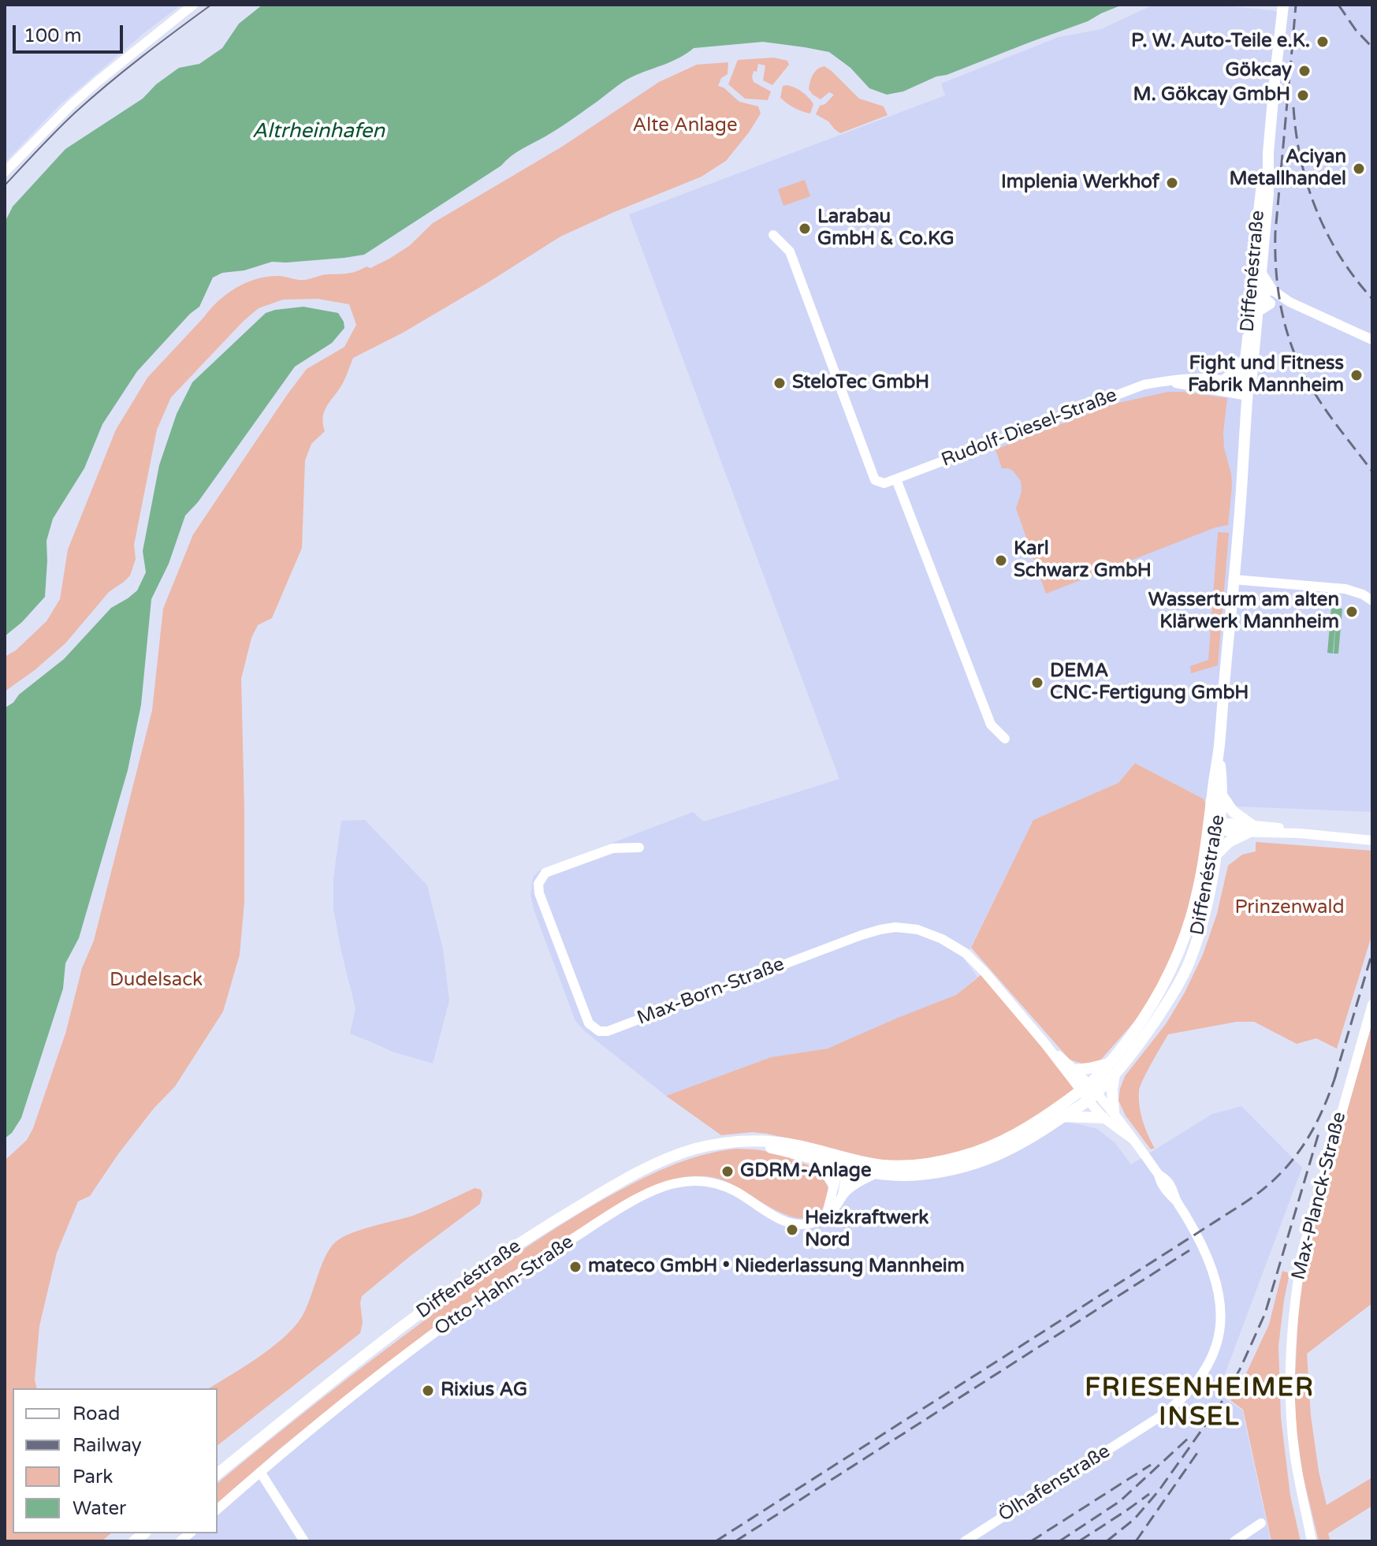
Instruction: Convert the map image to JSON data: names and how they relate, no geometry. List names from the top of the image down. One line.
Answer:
{"streets":{"main road":["Diffenéstraße"],"street":["Rudolf-Diesel-Straße","Max-Born-Straße","Max-Planck-Straße","Otto-Hahn-Straße","Ölhafenstraße"]},"crossings":[["Diffenéstraße","Rudolf-Diesel-Straße"],["Diffenéstraße","Max-Born-Straße"],["Diffenéstraße","Otto-Hahn-Straße"],["Diffenéstraße","Ölhafenstraße"],["Max-Born-Straße","Ölhafenstraße"]],"districts":["FRIESENHEIMER INSEL"],"water":["Altrheinhafen"],"parks":["Alte Anlage","Prinzenwald","Dudelsack"],"places":["P. W. Auto-Teile e.K.","Gökcay","M. Gökcay GmbH","Aciyan Metallhandel","Implenia Werkhof","Larabau GmbH & Co.KG","Fight und Fitness Fabrik Mannheim","SteloTec GmbH","Karl Schwarz GmbH","Wasserturm am alten Klärwerk Mannheim","DEMA CNC-Fertigung GmbH","GDRM-Anlage","Heizkraftwerk Nord","mateco GmbH • Niederlassung Mannheim","Rixius AG"],"legend":["Road","Railway","Park","Water"],"scale_bar":"100 m"}
